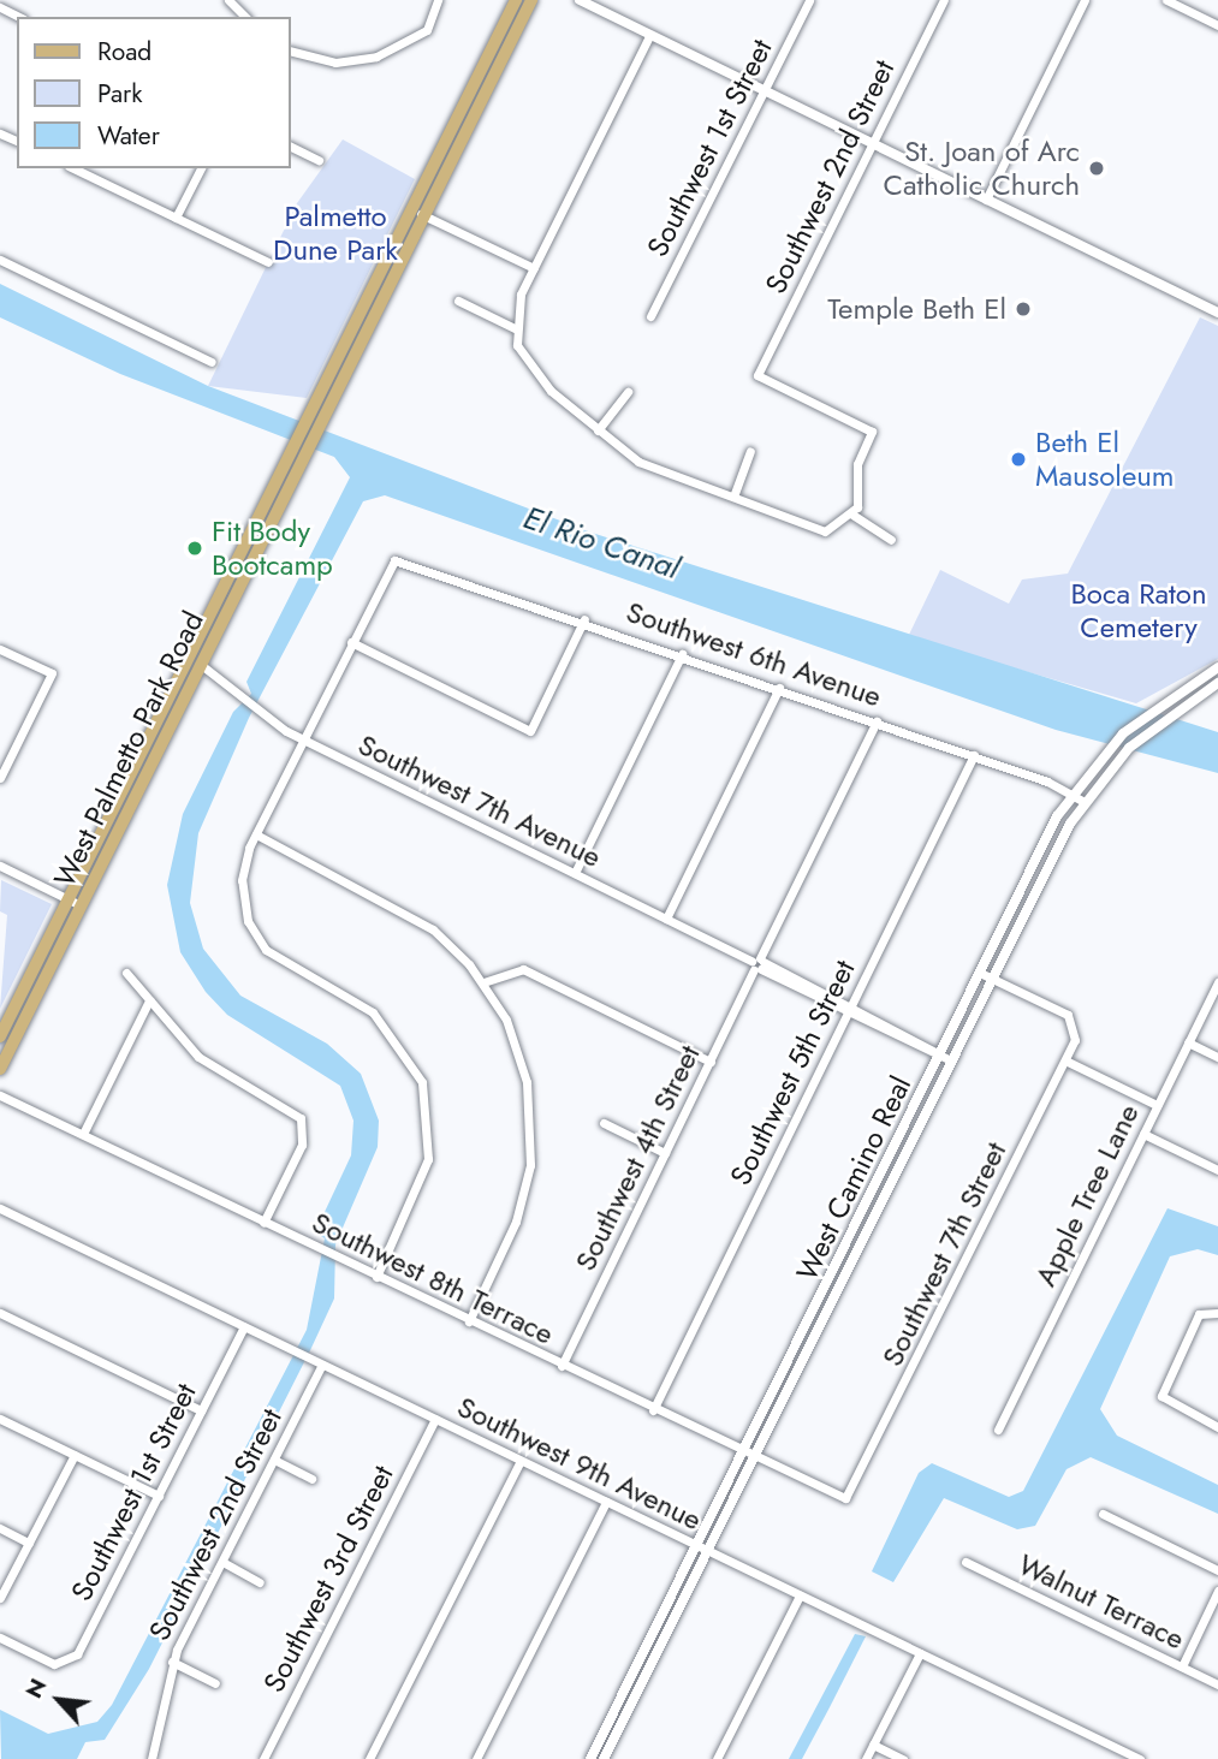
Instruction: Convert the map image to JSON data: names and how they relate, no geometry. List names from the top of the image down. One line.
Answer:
{"streets":{"main road":["West Palmetto Park Road"],"street":["Southwest 1st Street","Southwest 2nd Street","Southwest 6th Avenue","Southwest 7th Avenue","Southwest 5th Street","Southwest 4th Street","West Camino Real","Apple Tree Lane","Southwest 7th Street","Southwest 8th Terrace","Southwest 9th Avenue","Southwest 3rd Street","Walnut Terrace"]},"crossings":[["Southwest 1st Street","Southwest 9th Avenue"],["Southwest 2nd Street","Southwest 9th Avenue"],["Southwest 6th Avenue","Southwest 5th Street"],["Southwest 6th Avenue","Southwest 4th Street"],["Southwest 6th Avenue","West Camino Real"],["West Palmetto Park Road","Southwest 7th Avenue"],["Southwest 7th Avenue","Southwest 5th Street"],["Southwest 7th Avenue","Southwest 4th Street"],["Southwest 7th Avenue","West Camino Real"],["Southwest 5th Street","Southwest 8th Terrace"],["Southwest 4th Street","Southwest 8th Terrace"],["West Camino Real","Southwest 7th Street"],["West Camino Real","Southwest 8th Terrace"],["West Camino Real","Southwest 9th Avenue"],["Southwest 7th Street","Southwest 8th Terrace"],["Southwest 9th Avenue","Southwest 3rd Street"]],"water":["El Rio Canal"],"parks":["Palmetto Dune Park","Boca Raton Cemetery"],"places":["St. Joan of Arc Catholic Church","Temple Beth El","Beth El Mausoleum","Fit Body Bootcamp"],"legend":["Road","Park","Water"],"north":"top left"}
